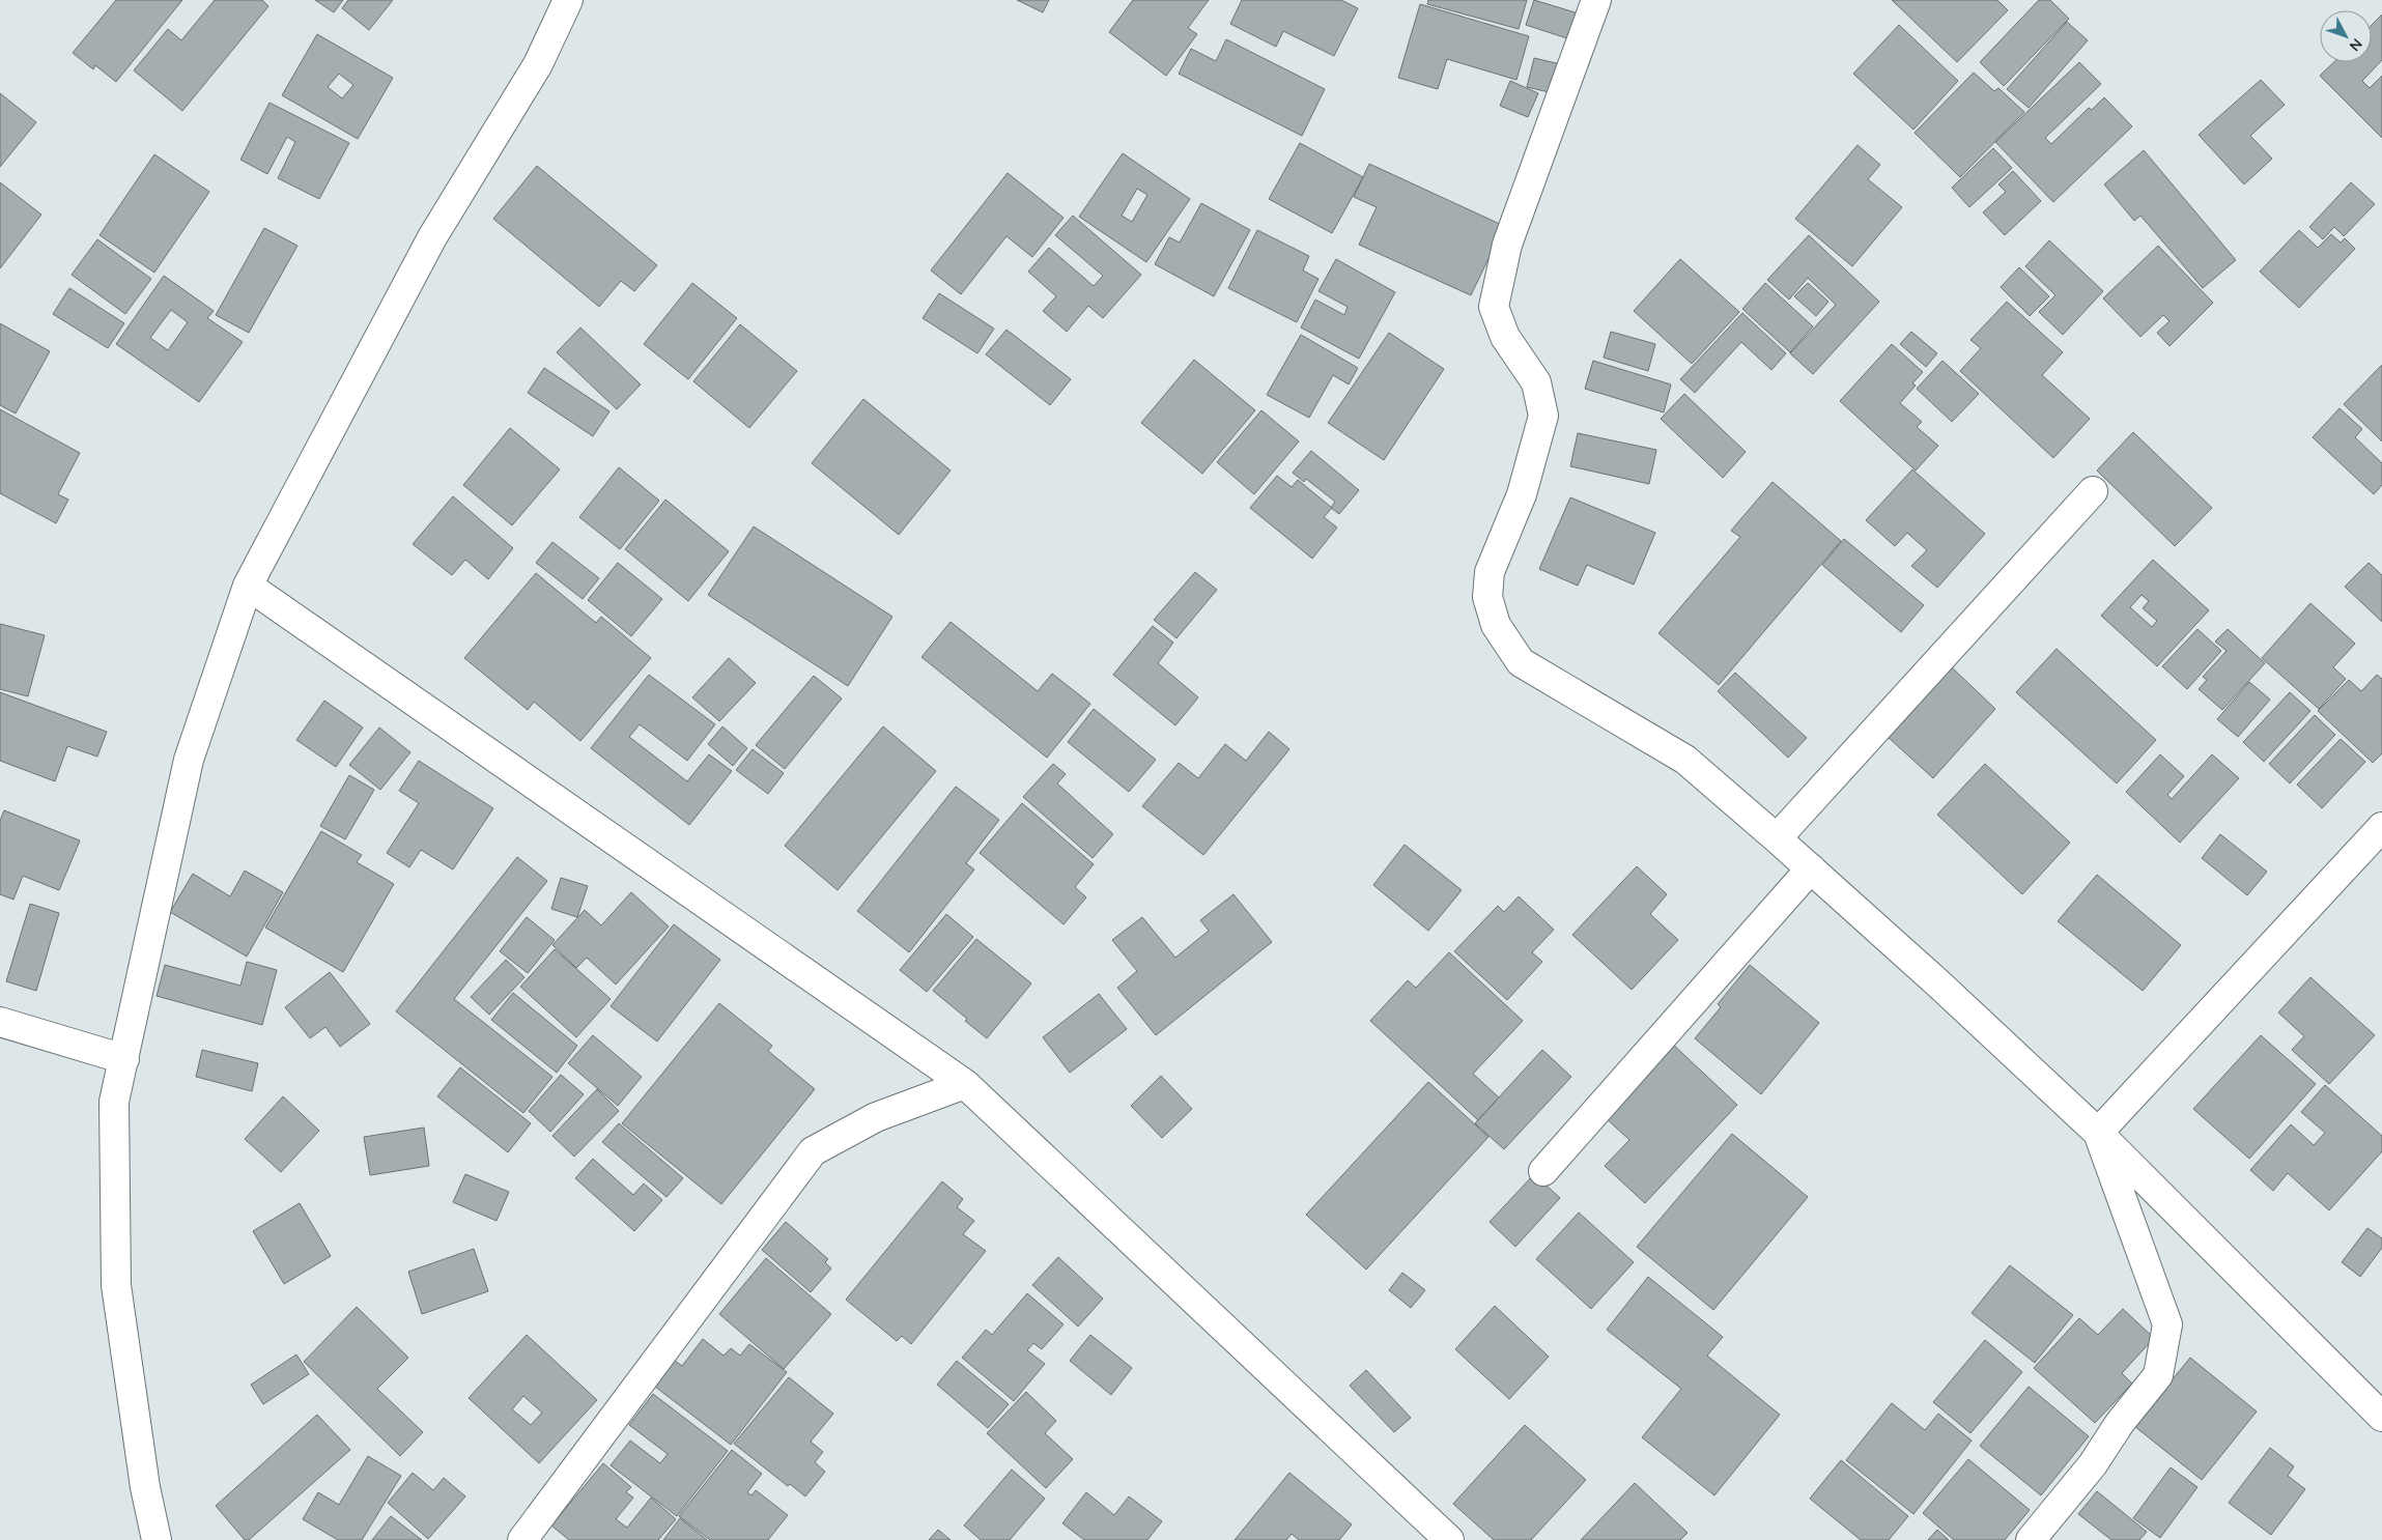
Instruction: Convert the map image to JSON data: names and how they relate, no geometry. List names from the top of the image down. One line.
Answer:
{"north":"bottom right"}
